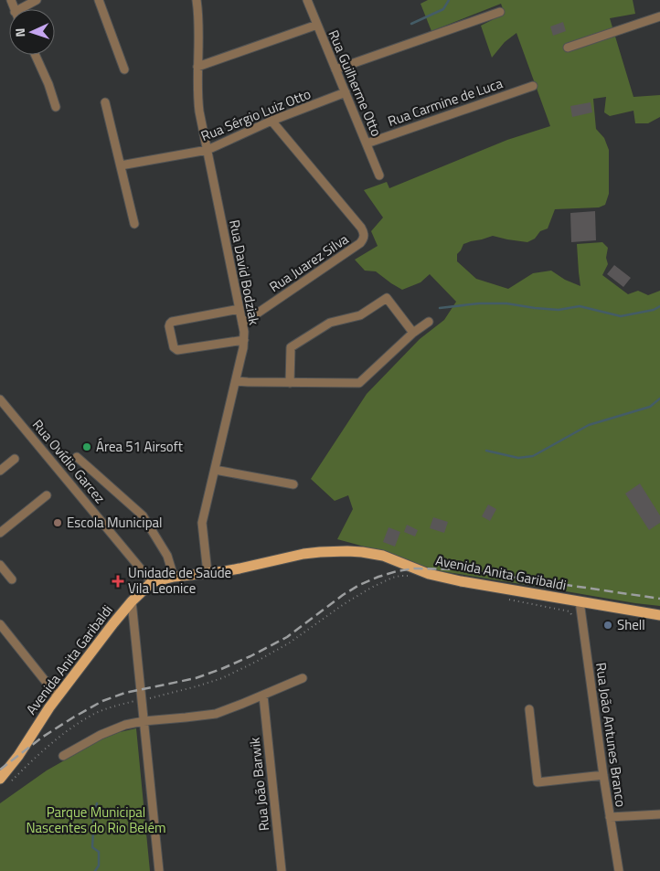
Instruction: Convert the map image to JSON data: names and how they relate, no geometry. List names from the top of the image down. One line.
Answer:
{"streets":{"main road":["Avenida Anita Garibaldi"],"street":["Rua Guilherme Otto","Rua Carmine de Luca","Rua Sérgio Luiz Otto","Rua Juarez Silva","Rua David Bodziak","Rua Ovídio Garcez","Rua João Antunes Branco","Rua João Barwik"]},"crossings":[["Rua Guilherme Otto","Rua Carmine de Luca"],["Rua Guilherme Otto","Rua Sérgio Luiz Otto"],["Rua Sérgio Luiz Otto","Rua Juarez Silva"],["Rua Sérgio Luiz Otto","Rua David Bodziak"],["Rua Juarez Silva","Rua David Bodziak"],["Rua David Bodziak","Avenida Anita Garibaldi"],["Rua Ovídio Garcez","Avenida Anita Garibaldi"],["Avenida Anita Garibaldi","Rua João Antunes Branco"]],"parks":["Parque Municipal Nascentes do Rio Belém"],"places":{"other":["Área 51 Airsoft","Escola Municipal","Shell"],"health":["Unidade de Saúde Vila Leonice"]},"north":"left"}
